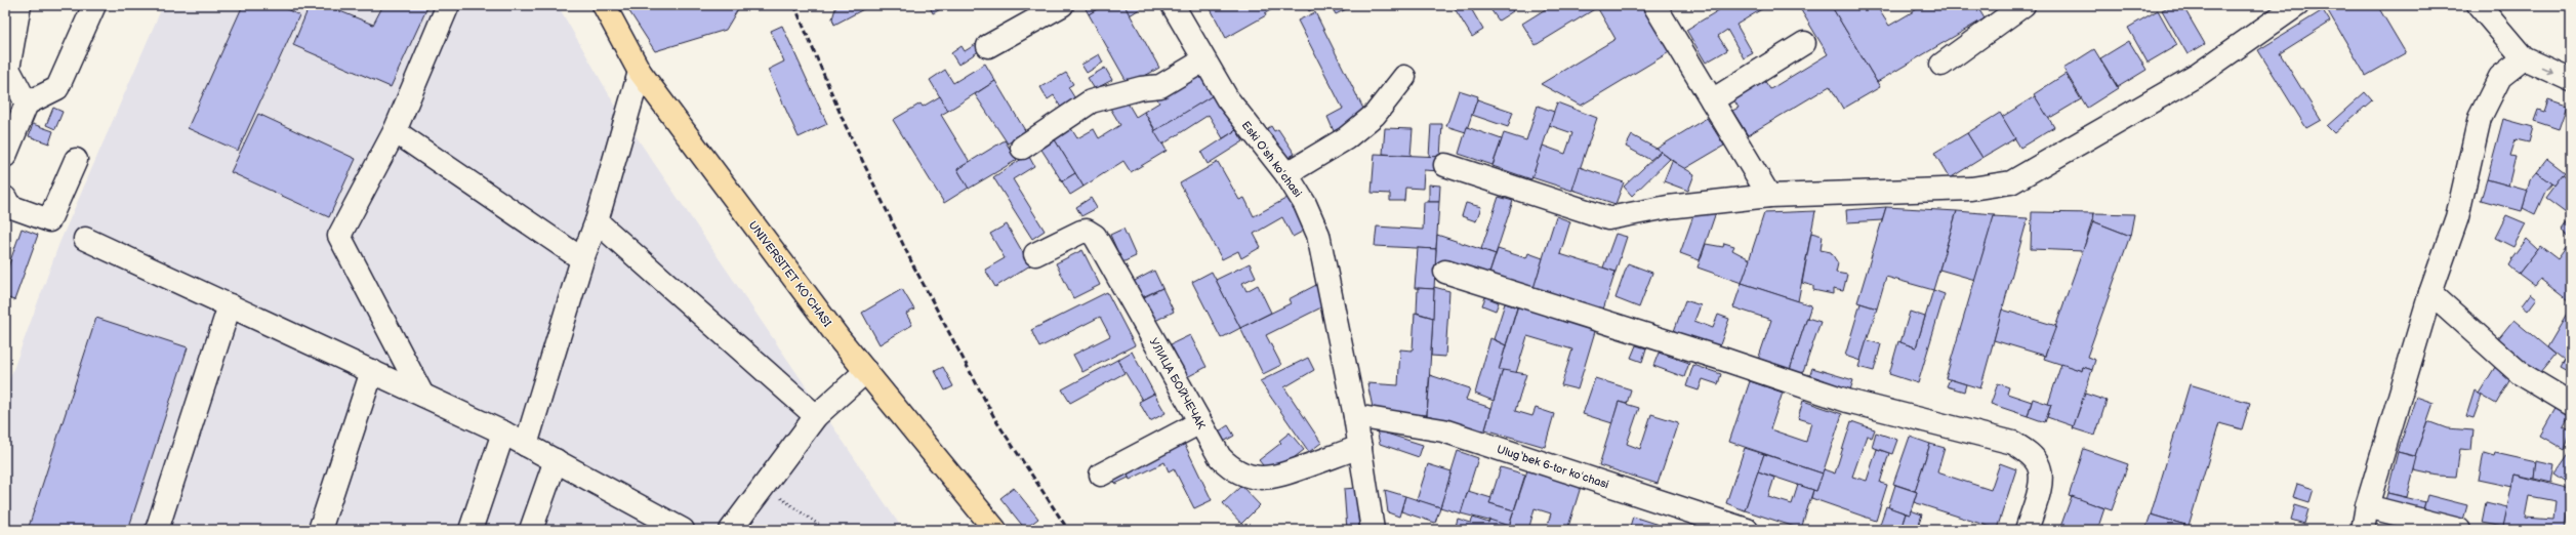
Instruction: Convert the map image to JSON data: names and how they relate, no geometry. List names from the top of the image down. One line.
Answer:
{"streets":{"main road":["UNIVERSITET KО‘CHASI"],"street":["Eski Oʻsh koʻchasi","УЛИЦА БОЙЧЕЧАК","Ulug‘bek 6-tor koʻchasi"]},"crossings":[["Eski Oʻsh koʻchasi","УЛИЦА БОЙЧЕЧАК"],["Eski Oʻsh koʻchasi","Ulug‘bek 6-tor koʻchasi"]]}
